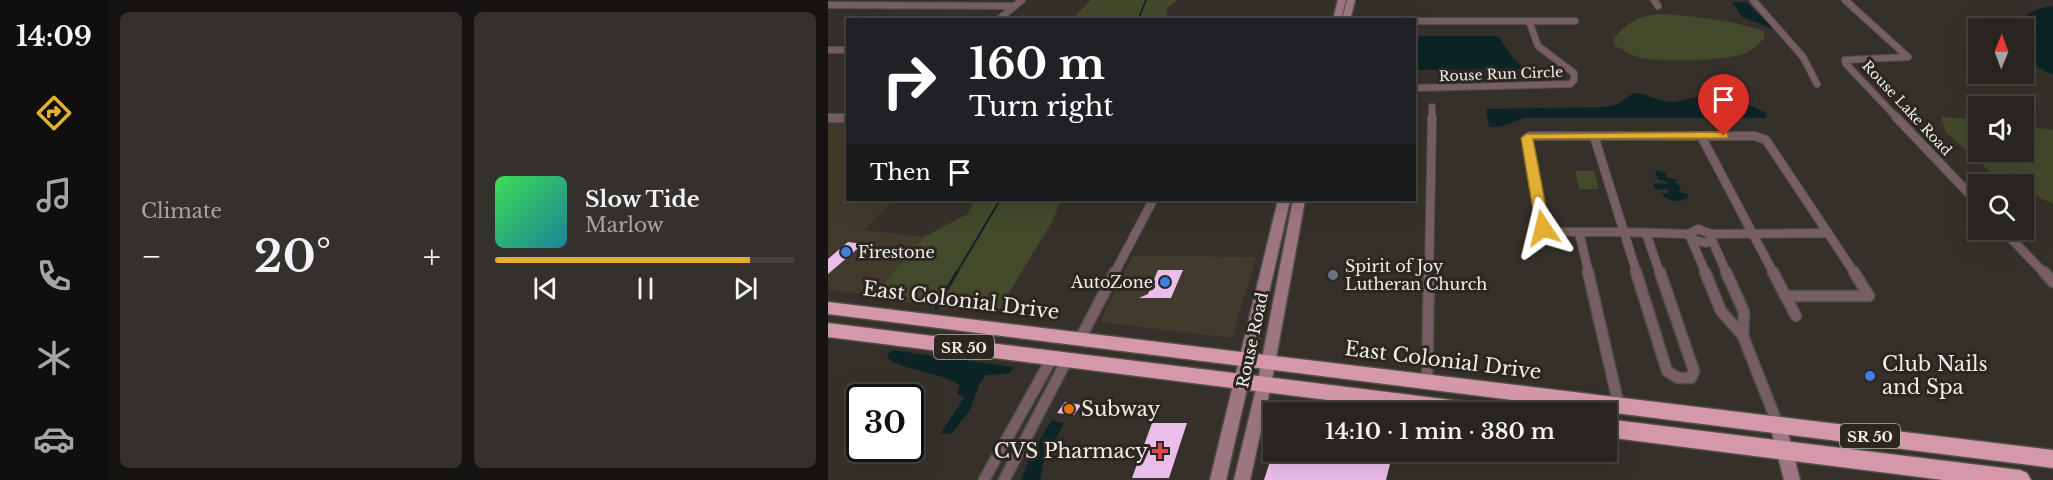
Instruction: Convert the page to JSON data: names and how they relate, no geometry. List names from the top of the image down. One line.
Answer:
{"streets":{"highway":["East Colonial Drive","SR 50"],"street":["Rouse Run Circle","Rouse Lake Road","Rouse Road"]},"crossings":[["East Colonial Drive","Rouse Road"],["Rouse Road","SR 50"]],"places":{"other":["Firestone","Spirit of Joy Lutheran Church","AutoZone","Club Nails and Spa","Subway"],"health":["CVS Pharmacy"]},"north":"top","page":{"tabs":"14:09","tile":"Climate","turn":["160 m","Turn right"],"then":"Then","song":["Slow Tide","Marlow"],"heat":["−","20°","+"],"limit":"30","trip":"14:10 · 1 min · 380 m"}}
